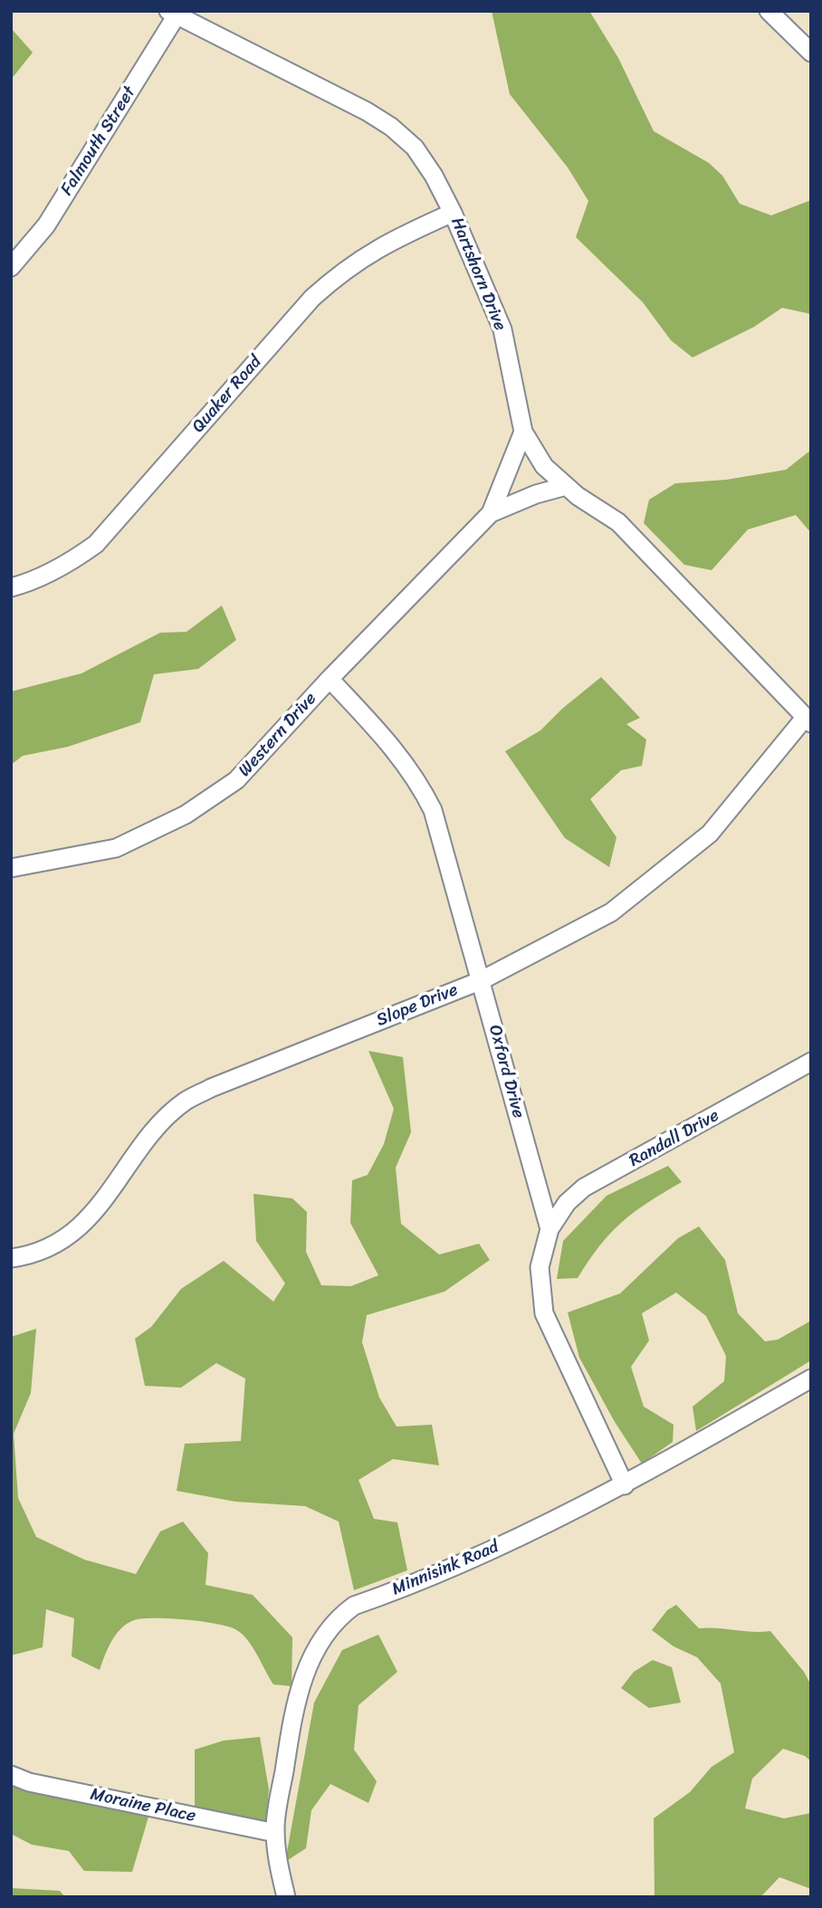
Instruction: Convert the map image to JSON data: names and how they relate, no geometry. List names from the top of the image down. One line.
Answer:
{"streets":{"street":["Falmouth Street","Hartshorn Drive","Quaker Road","Western Drive","Slope Drive","Oxford Drive","Randall Drive","Minnisink Road","Moraine Place"]},"crossings":[["Falmouth Street","Hartshorn Drive"],["Hartshorn Drive","Quaker Road"],["Hartshorn Drive","Western Drive"],["Hartshorn Drive","Slope Drive"],["Western Drive","Oxford Drive"],["Slope Drive","Oxford Drive"],["Oxford Drive","Randall Drive"],["Oxford Drive","Minnisink Road"],["Minnisink Road","Moraine Place"]]}
